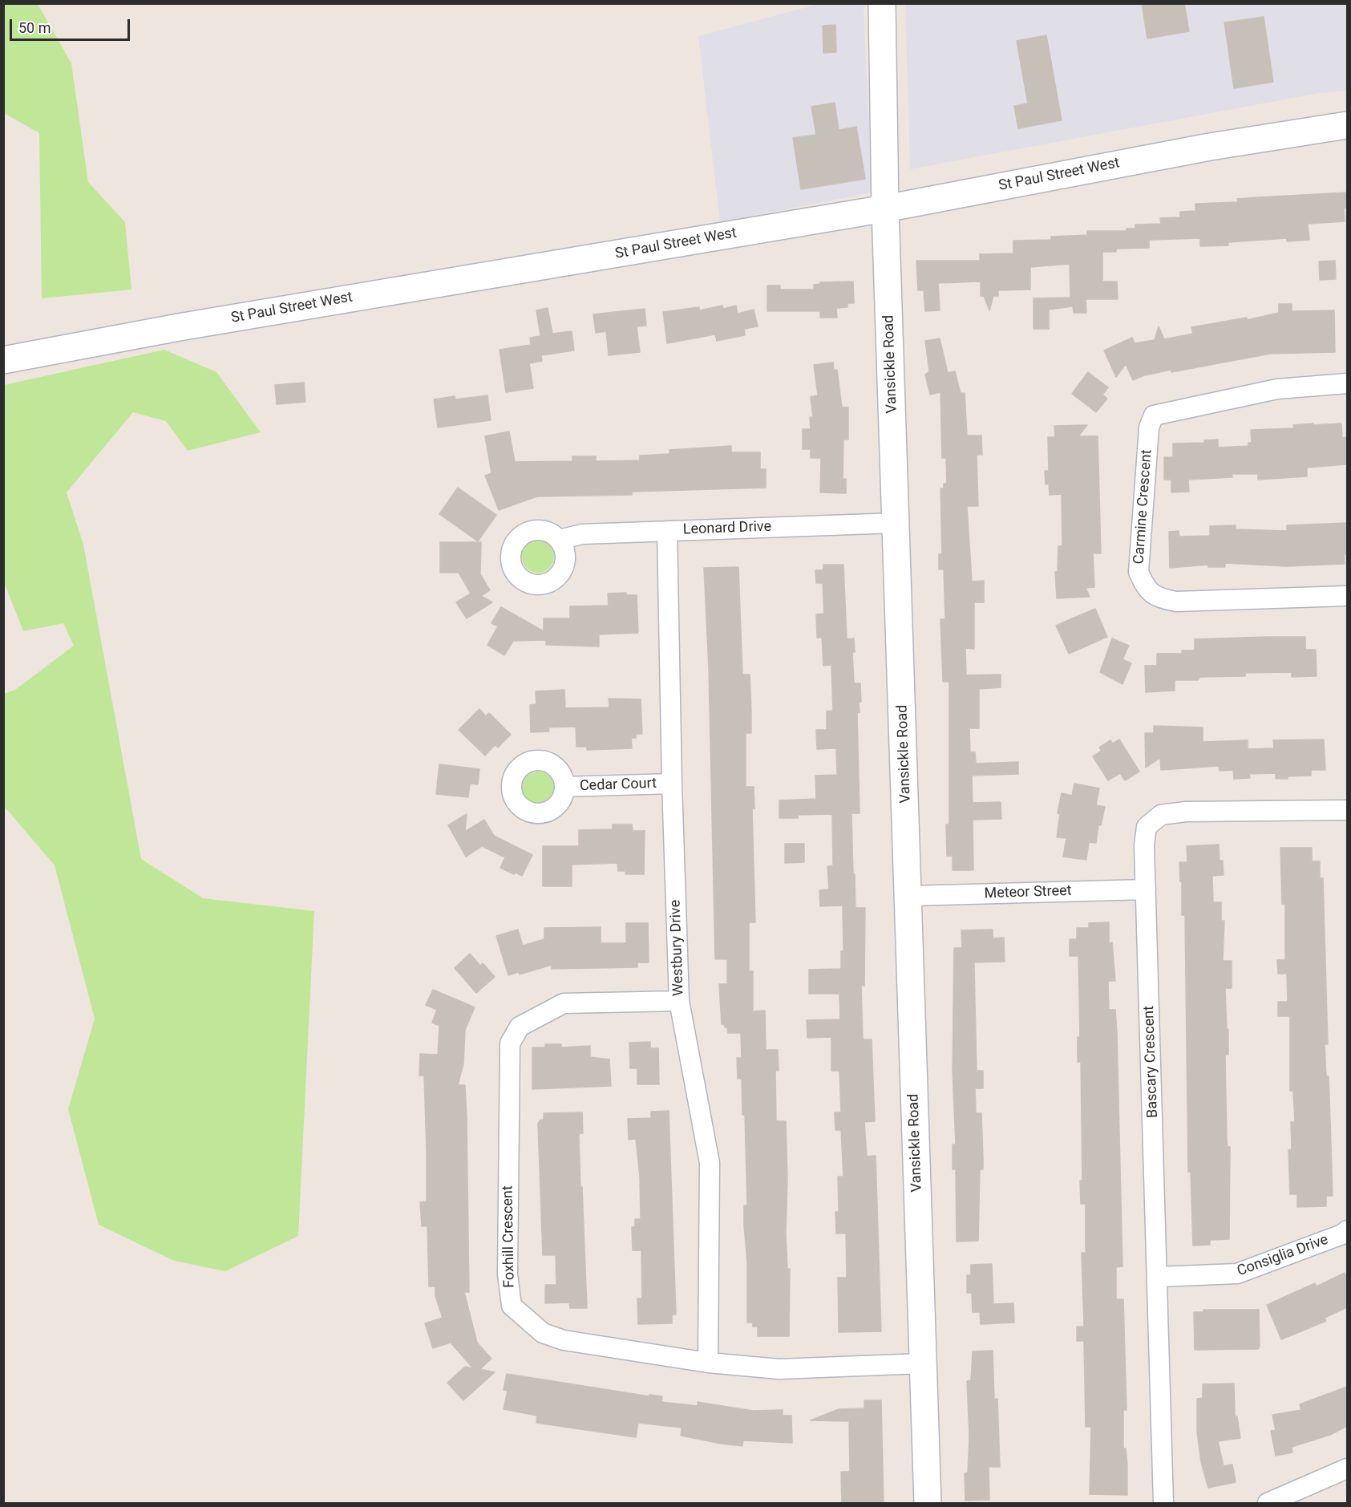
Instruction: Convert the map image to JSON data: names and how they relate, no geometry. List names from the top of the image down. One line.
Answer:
{"streets":{"street":["St Paul Street West","Vansickle Road","Carmine Crescent","Leonard Drive","Cedar Court","Meteor Street","Westbury Drive","Bascary Crescent","Foxhill Crescent","Consiglia Drive"]},"crossings":[["St Paul Street West","Vansickle Road"],["Vansickle Road","Leonard Drive"],["Vansickle Road","Meteor Street"],["Vansickle Road","Foxhill Crescent"],["Leonard Drive","Westbury Drive"],["Cedar Court","Westbury Drive"],["Meteor Street","Bascary Crescent"],["Westbury Drive","Foxhill Crescent"],["Bascary Crescent","Consiglia Drive"]],"scale_bar":"50 m"}
